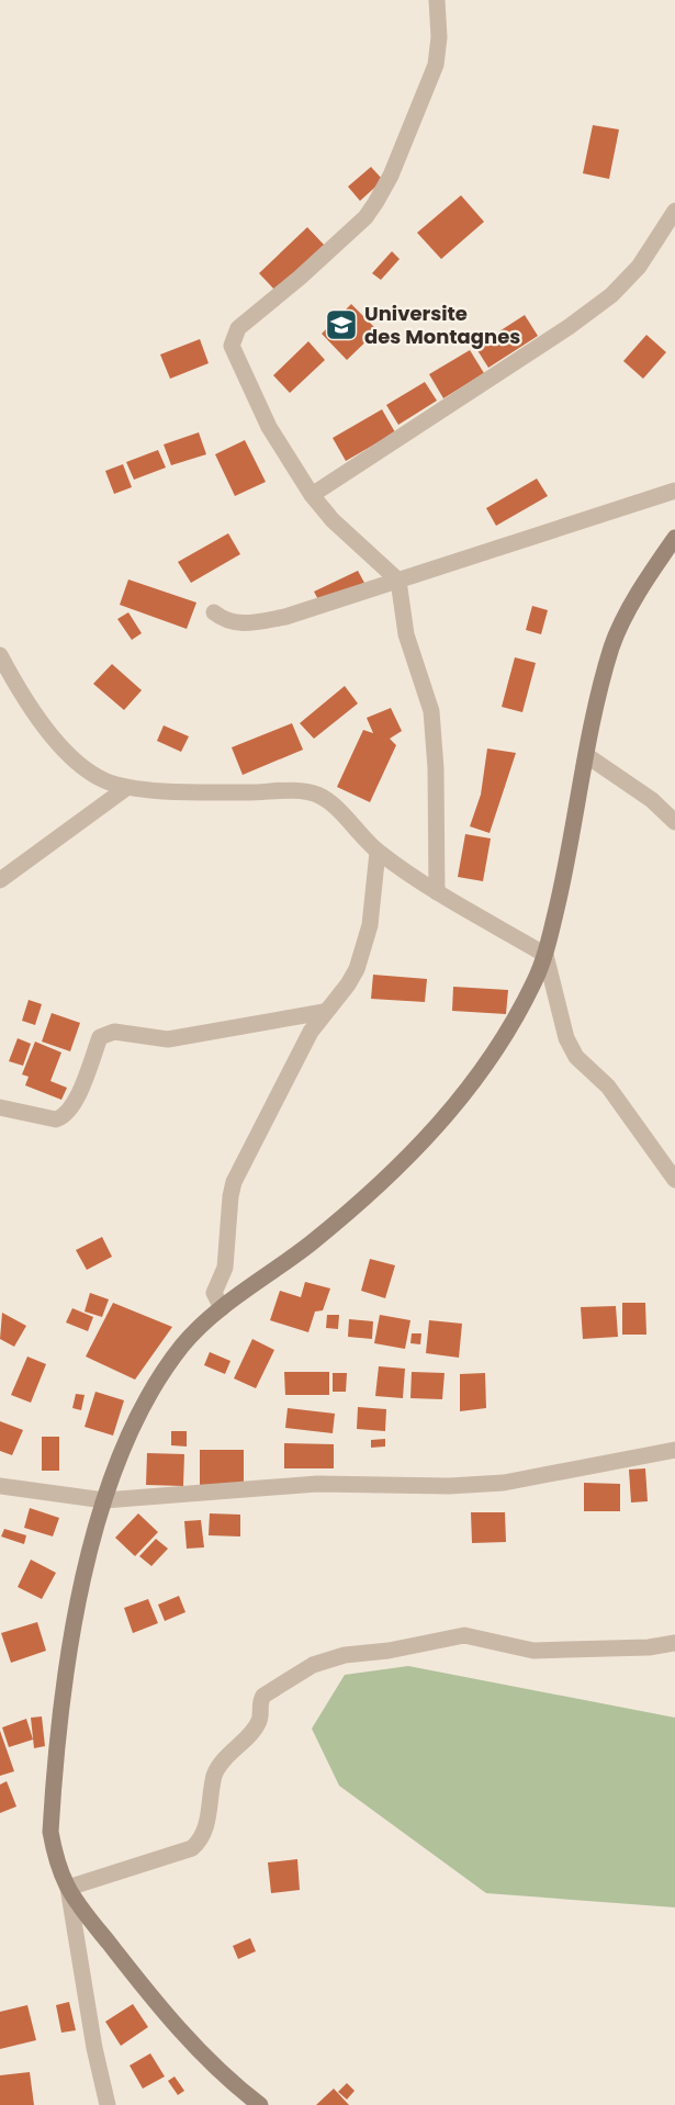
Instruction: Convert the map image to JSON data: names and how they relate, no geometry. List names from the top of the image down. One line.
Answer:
{"places":{"school or university":["Universite des Montagnes"]}}
